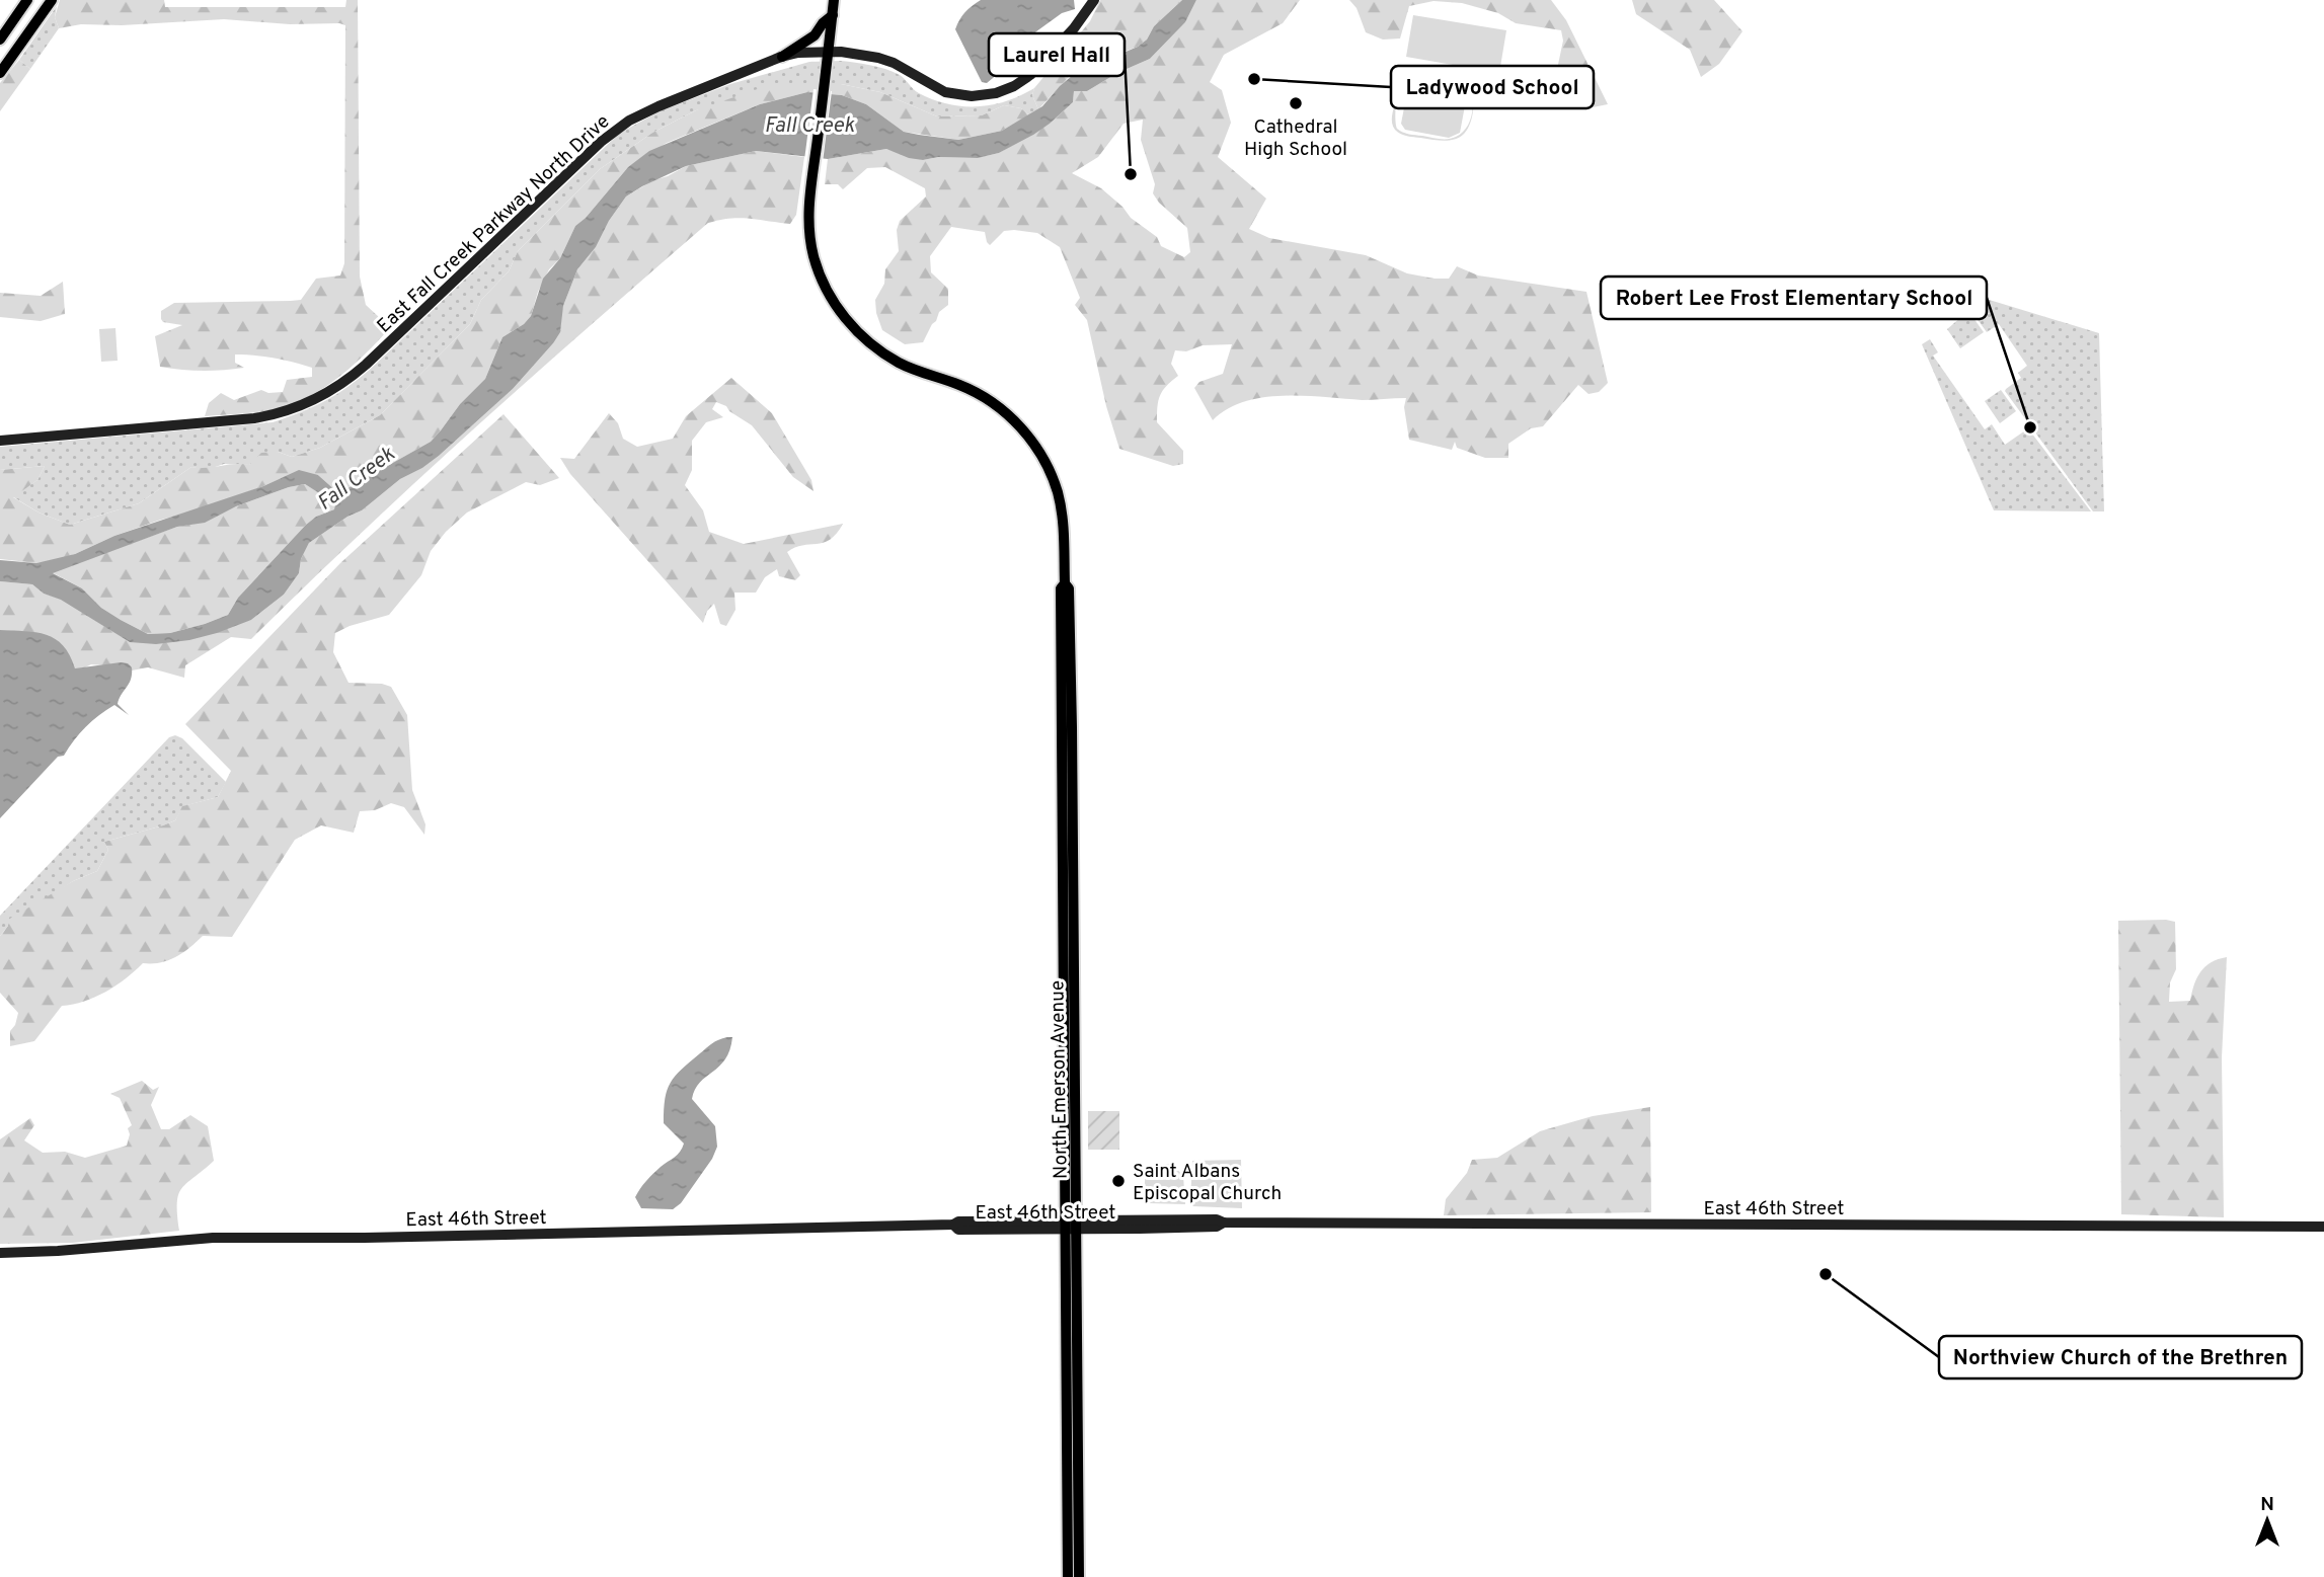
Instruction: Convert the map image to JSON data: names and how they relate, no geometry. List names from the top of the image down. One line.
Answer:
{"streets":{"main road":["East Fall Creek Parkway North Drive","North Emerson Avenue","East 46th Street"]},"crossings":[["East Fall Creek Parkway North Drive","North Emerson Avenue"],["North Emerson Avenue","East 46th Street"]],"water":["Fall Creek"],"places":["Ladywood School","Cathedral High School","Laurel Hall","Robert Lee Frost Elementary School","Saint Albans Episcopal Church","Northview Church of the Brethren"],"north":"top"}
